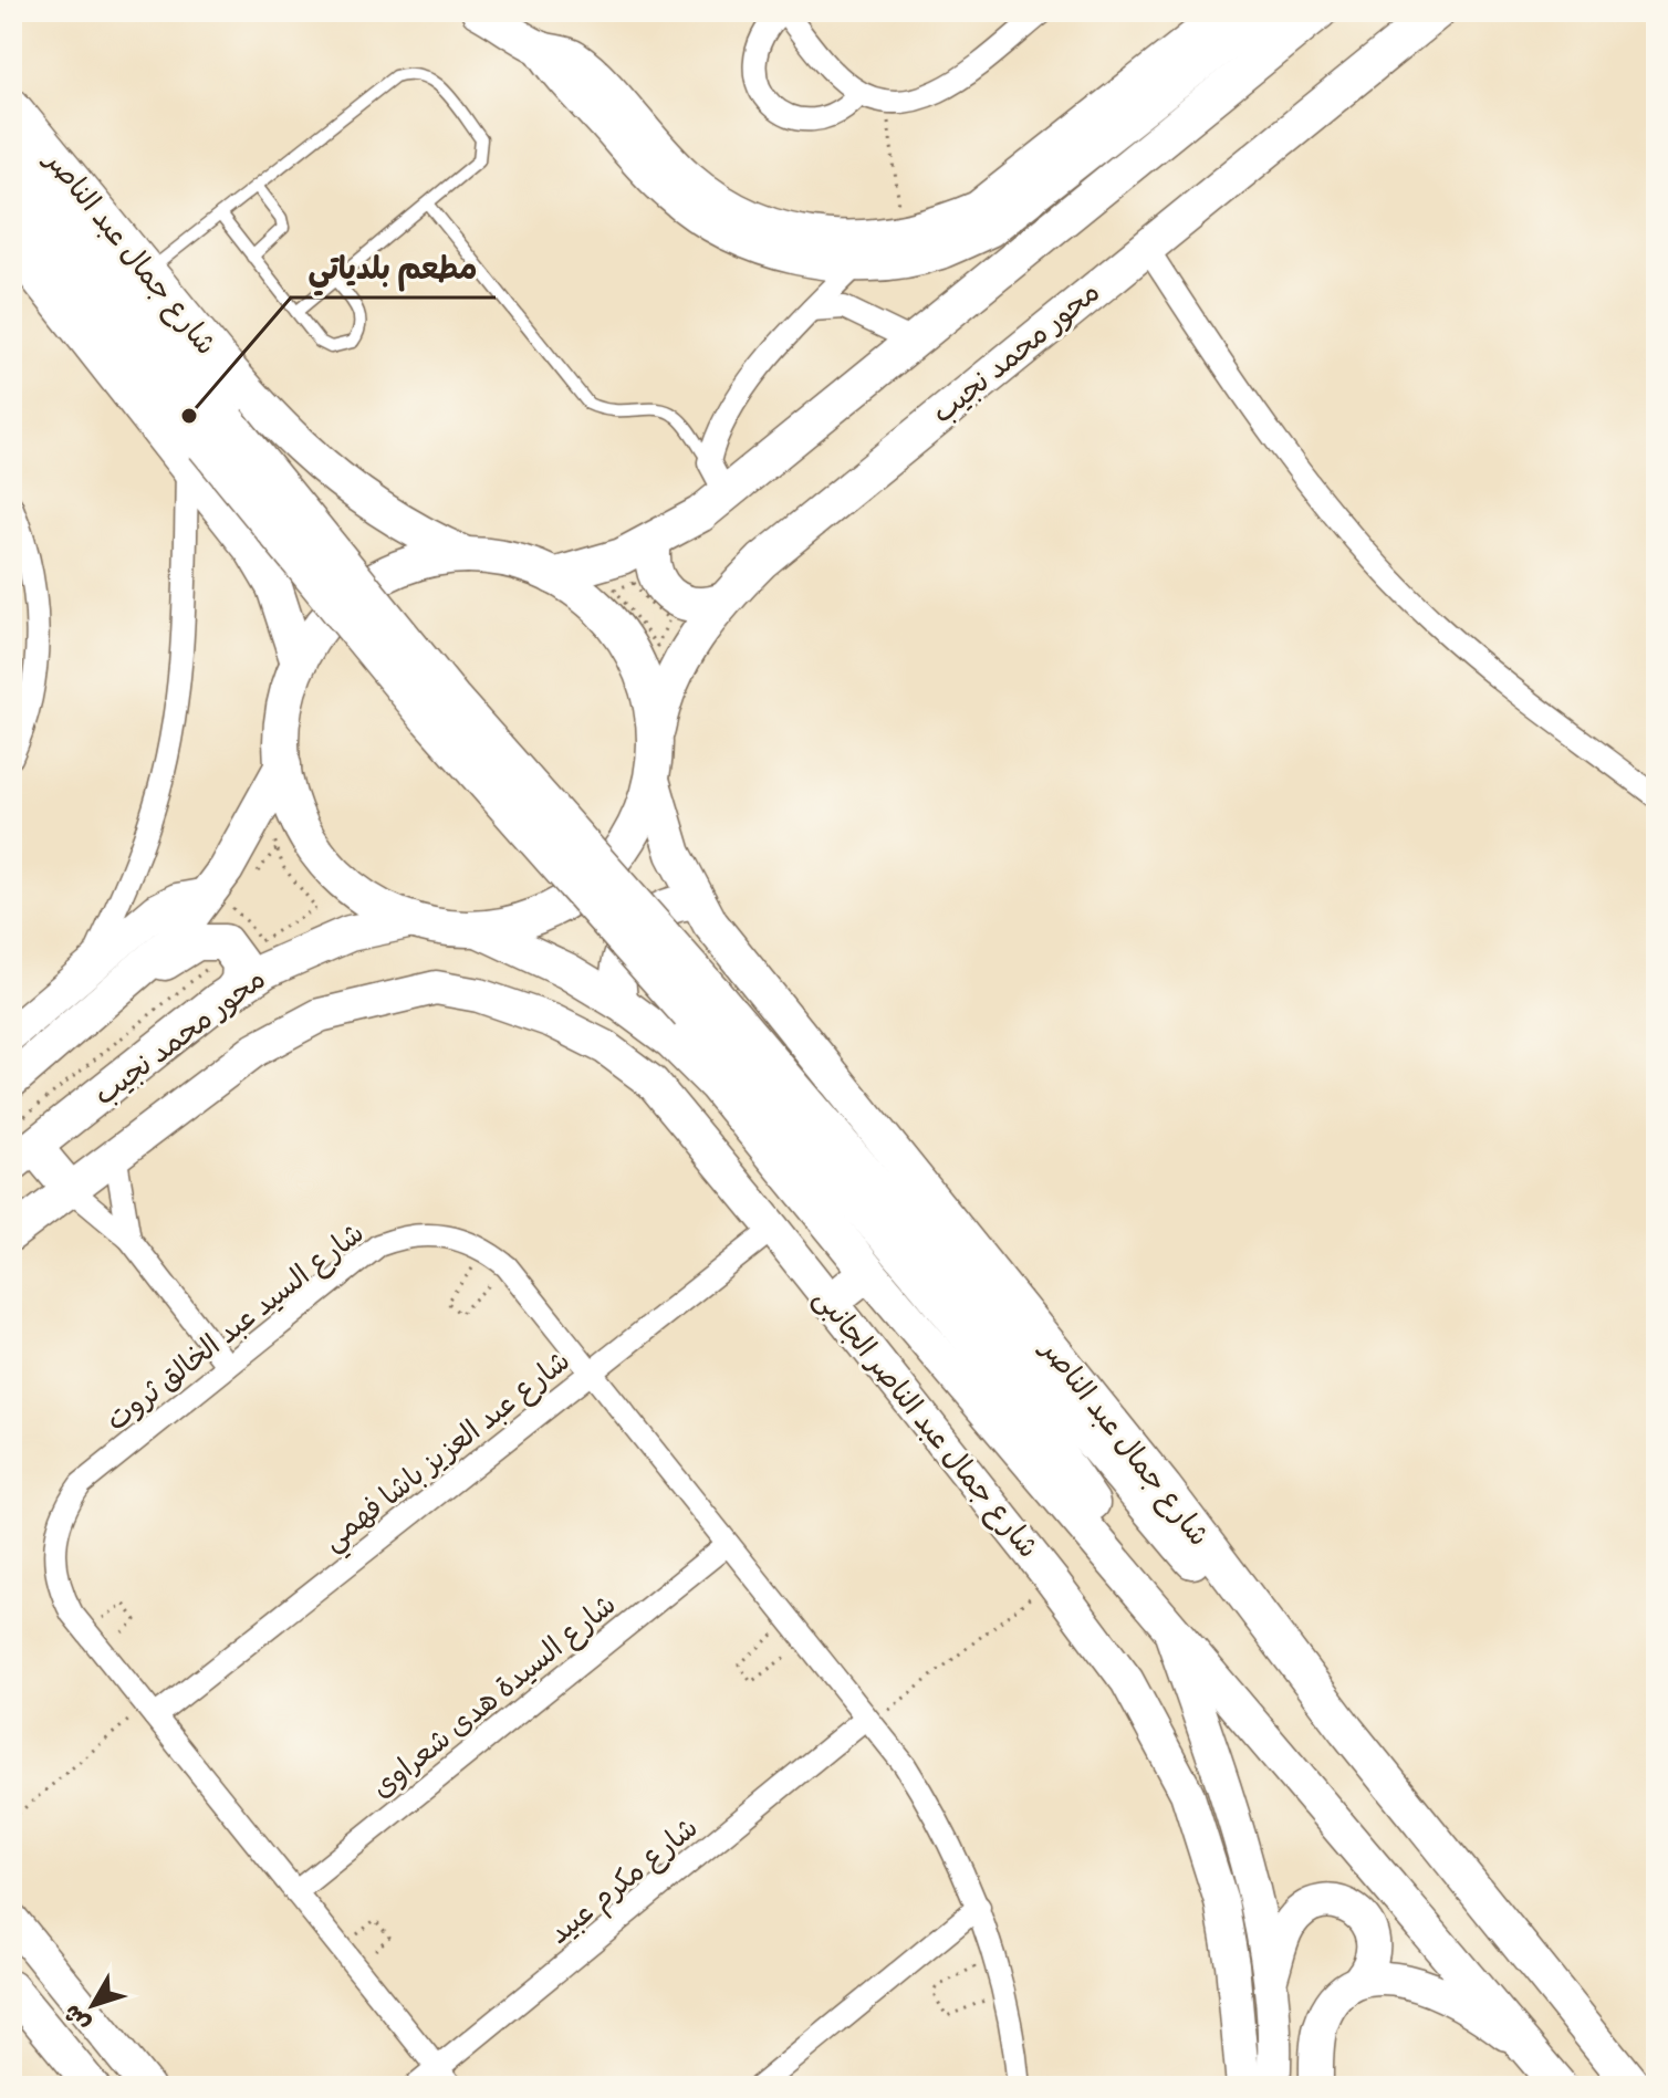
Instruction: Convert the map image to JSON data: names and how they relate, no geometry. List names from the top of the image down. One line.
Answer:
{"streets":{"main road":["شارع جمال عبد الناصر","محور محمد نجيب"],"street":["شارع السيد عبد الخالق ثروت","شارع جمال عبد الناصر الجانبى","شارع عبد العزيز باشا فهمي","شارع السيدة هدى شعراوى","شارع مكرم عبيد"]},"crossings":[["شارع السيد عبد الخالق ثروت","شارع عبد العزيز باشا فهمي"],["شارع السيد عبد الخالق ثروت","شارع السيدة هدى شعراوى"],["شارع السيد عبد الخالق ثروت","شارع مكرم عبيد"],["شارع جمال عبد الناصر الجانبى","شارع عبد العزيز باشا فهمي"]],"places":["مطعم بلدياتي"],"north":"bottom left"}
